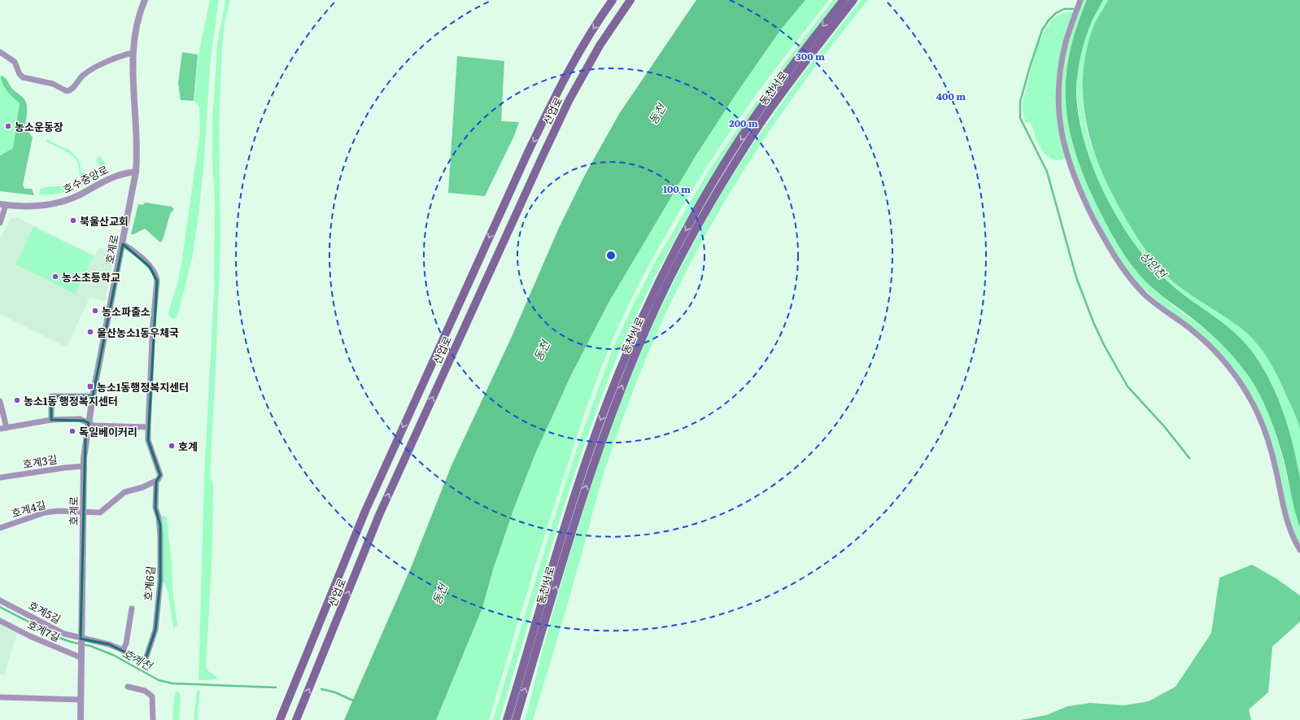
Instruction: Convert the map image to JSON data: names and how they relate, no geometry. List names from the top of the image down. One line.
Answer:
{"streets":{"main road":["동천서로","산업로"],"street":["호수중앙로","호계로","호계3길","호계4길","호계6길","호계5길","호계7길"]},"crossings":[["호수중앙로","호계로"],["호계로","호계3길"],["호계로","호계4길"],["호계로","호계6길"],["호계로","호계5길"],["호계로","호계7길"],["호계6길","호계5길"]],"water":["동천","상안천","호계천"],"places":{"other":["농소운동장","북울산교회","농소초등학교","농소파출소","울산농소1동우체국","농소1동 행정복지센터","독일베이커리","호계"],"transit":["농소1동행정복지센터"]},"rings":["300 m","400 m","200 m","100 m"]}
